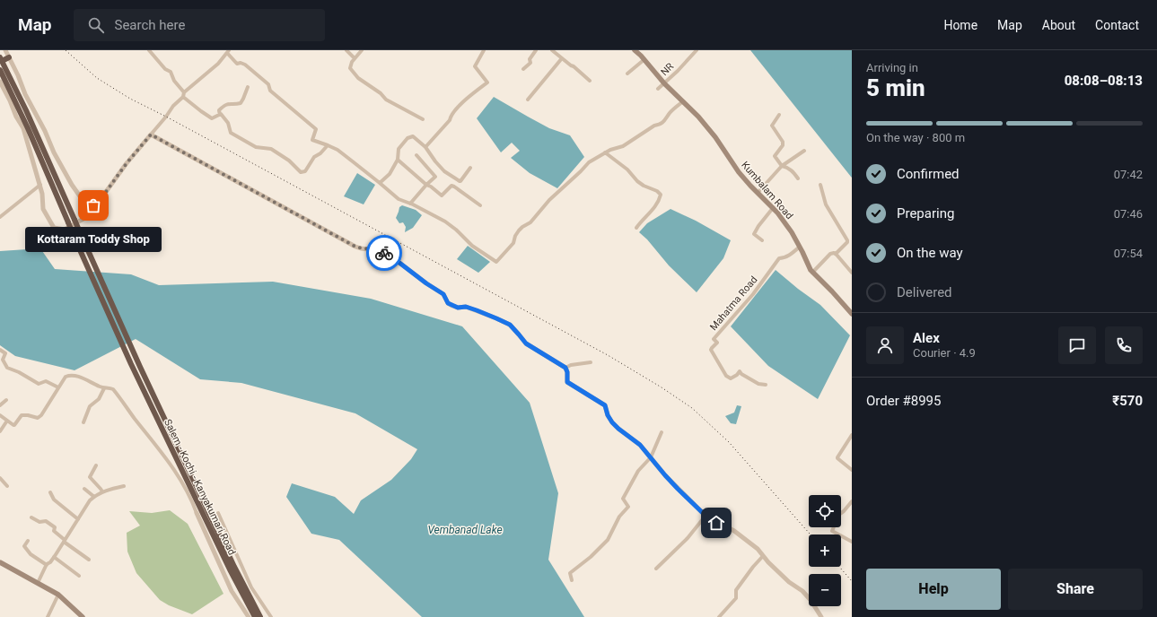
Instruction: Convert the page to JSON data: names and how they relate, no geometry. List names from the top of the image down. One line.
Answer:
{"streets":{"highway":["Salem - Kochi - Kanyakumari Road"],"main road":["Kumbalam Road"],"street":["NR","Mahatma Road"]},"crossings":[["NR","Kumbalam Road"],["Kumbalam Road","Mahatma Road"]],"water":["Vembanad Lake"],"places":["Kottaram Toddy Shop"],"page":{"header":"Map","search":"Search here","nav":["Home","Map","About","Contact"],"heading":["5 min","Arriving in","08:08–08:13"],"panel":["Alex","Courier · 4.9","Order #8995","₹570"],"bar":"On the way · 800 m","list":[["Confirmed","07:42"],["Preparing","07:46"],["On the way","07:54"],"Delivered"],"bubble":"Kottaram Toddy Shop","map_buttons":["+","−"],"buttons":["Help","Share"]}}
